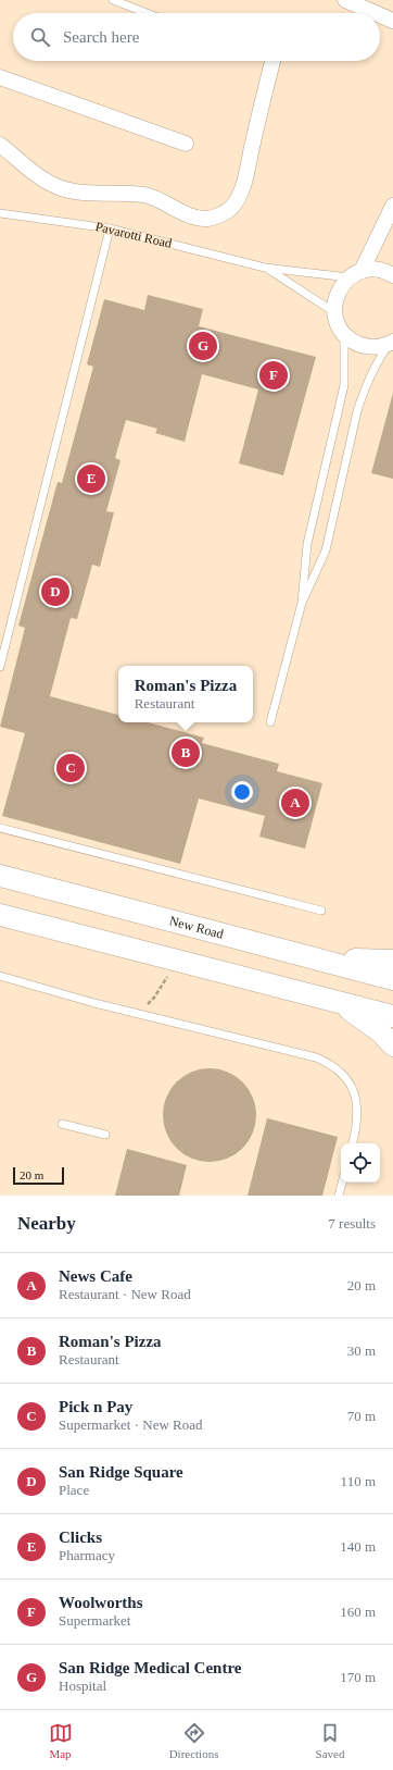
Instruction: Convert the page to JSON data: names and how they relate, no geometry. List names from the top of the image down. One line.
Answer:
{"streets":{"main road":["New Road"],"lane":["Pavarotti Road"]},"scale_bar":"20 m","page":{"search":"Search here","pins":["G","F","E","D","B","C","A"],"popup":["Roman's Pizza","Restaurant"],"scale":"20 m","heading":["Nearby","7 results"],"list":[{"mark":"A","name":"News Cafe","note":"Restaurant · New Road","value":"20 m"},{"mark":"B","name":"Roman's Pizza","note":"Restaurant","value":"30 m"},{"mark":"C","name":"Pick n Pay","note":"Supermarket · New Road","value":"70 m"},{"mark":"D","name":"San Ridge Square","note":"Place","value":"110 m"},{"mark":"E","name":"Clicks","note":"Pharmacy","value":"140 m"},{"mark":"F","name":"Woolworths","note":"Supermarket","value":"160 m"},{"mark":"G","name":"San Ridge Medical Centre","note":"Hospital","value":"170 m"}],"nav":["Map","Directions","Saved"]}}
